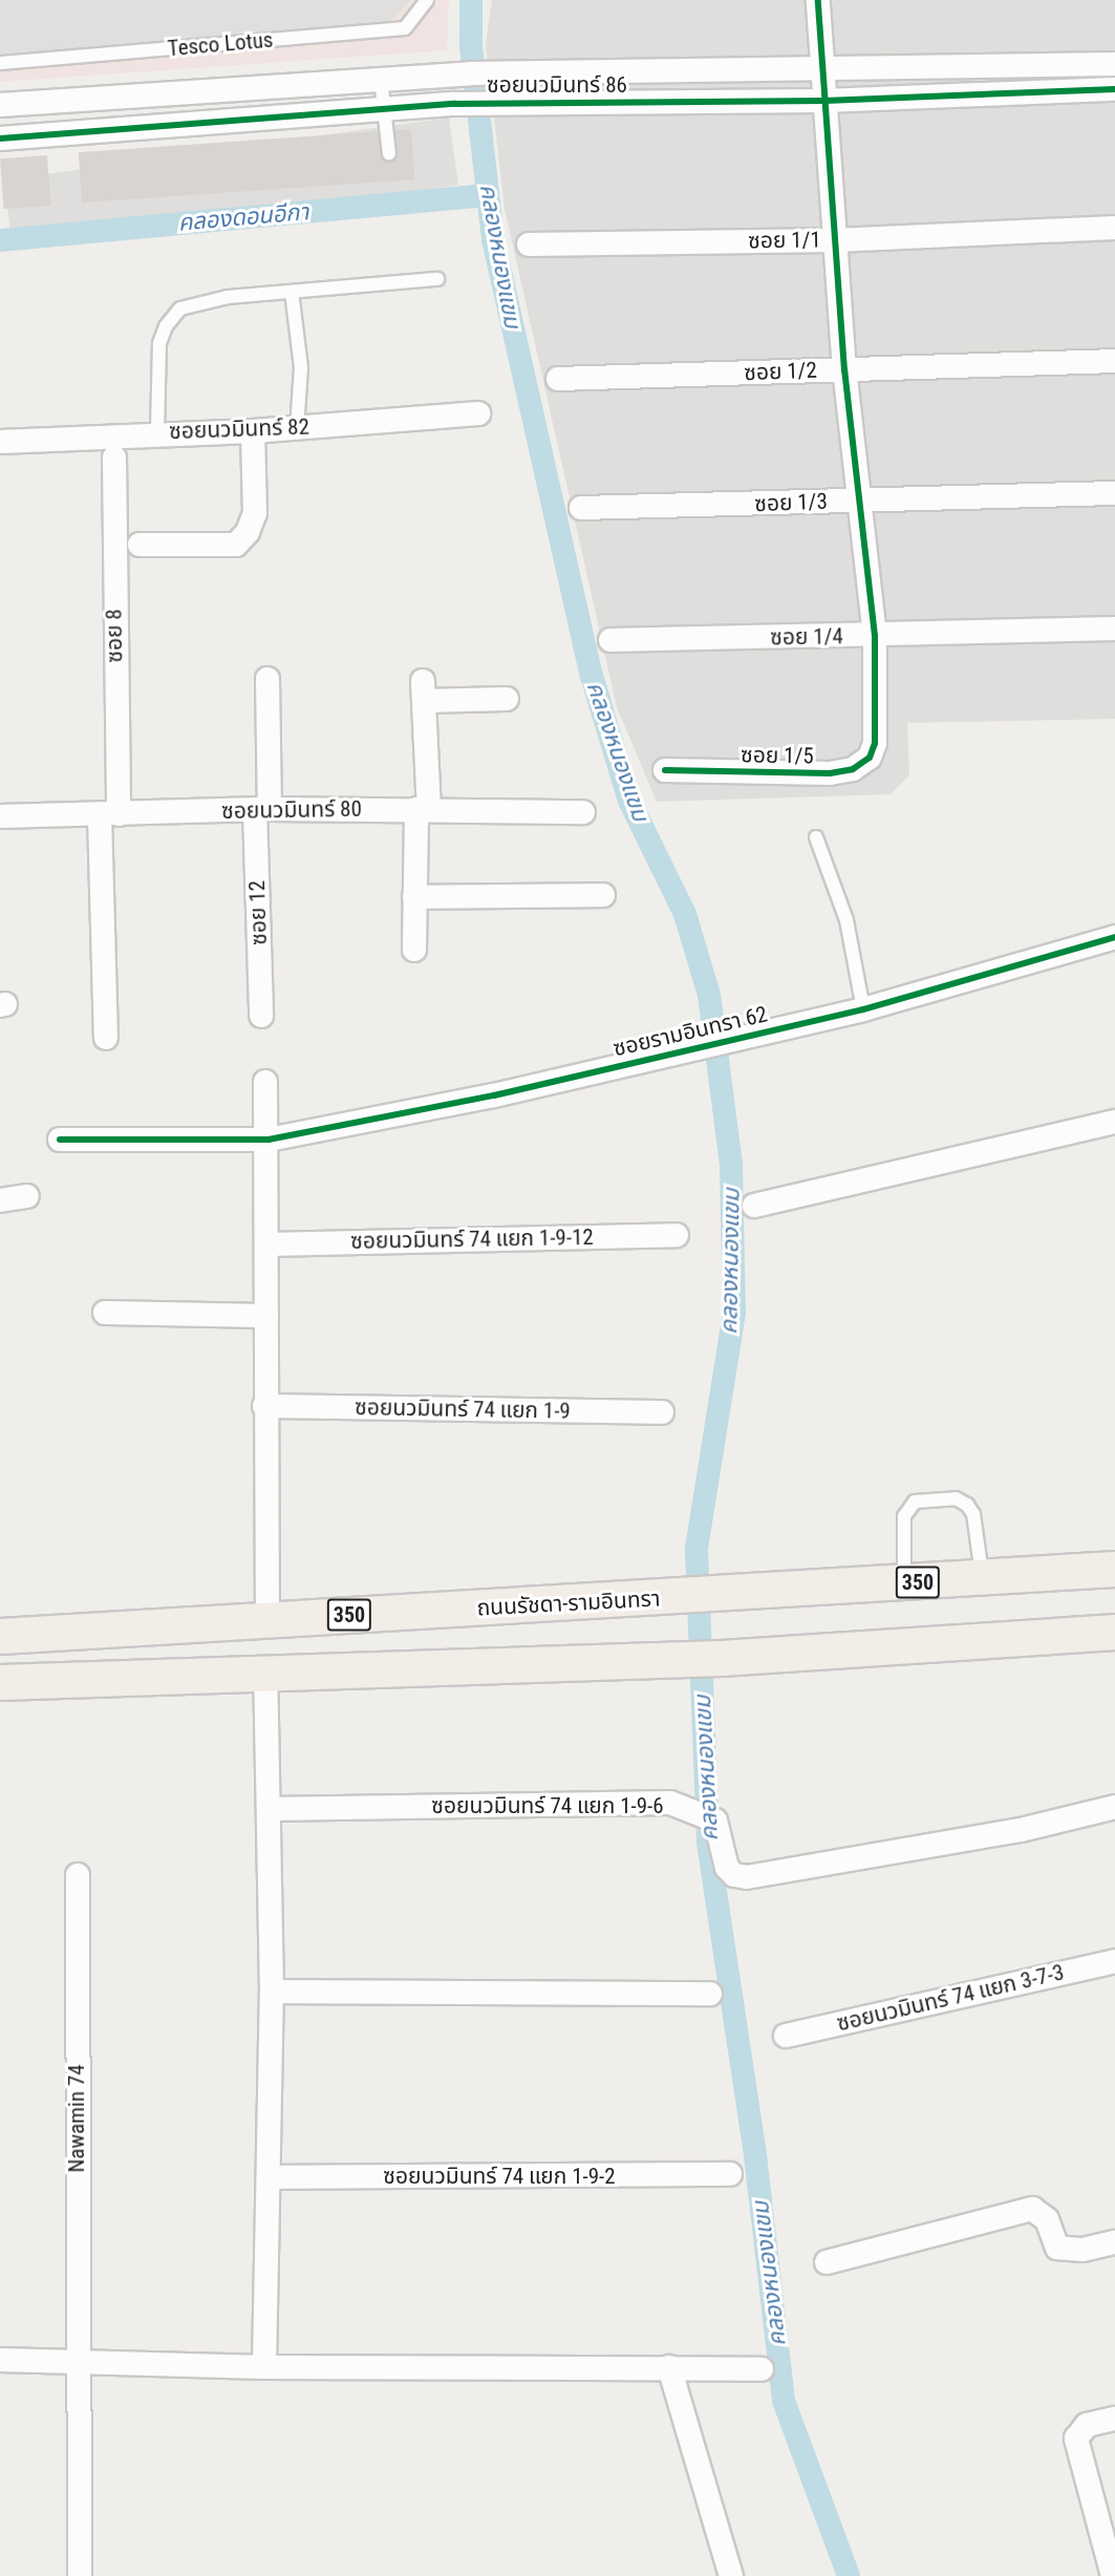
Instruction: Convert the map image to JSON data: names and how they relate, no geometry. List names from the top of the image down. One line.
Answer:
{"streets":{"main road":["350","ถนนรัชดา-รามอินทรา"],"street":["ซอยนวมินทร์ 86","ซอย 1/1","ซอย 1/2","ซอยนวมินทร์ 82","ซอย 1/3","ซอย 8","ซอย 1/4","ซอย 1/5","ซอยนวมินทร์ 80","ซอย 12","ซอยรามอินทรา 62","ซอยนวมินทร์ 74 แยก 1-9-12","ซอยนวมินทร์ 74 แยก 1-9","ซอยนวมินทร์ 74 แยก 1-9-6","ซอยนวมินทร์ 74 แยก 3-7-3","Nawamin 74","ซอยนวมินทร์ 74 แยก 1-9-2"],"lane":["Tesco Lotus"]},"crossings":[["ซอย 8","ซอยนวมินทร์ 80"],["ซอย 1/4","ซอย 1/5"],["ซอยนวมินทร์ 80","ซอย 12"]],"water":["คลองดอนอีกา","คลองหนองแขม"]}
